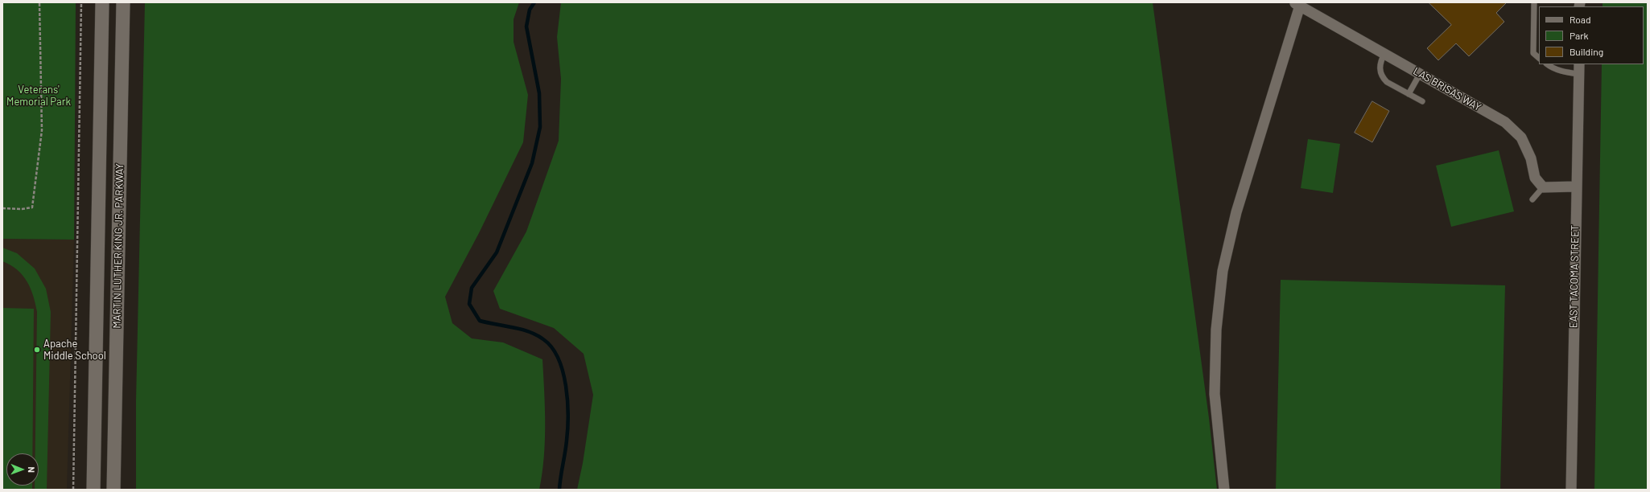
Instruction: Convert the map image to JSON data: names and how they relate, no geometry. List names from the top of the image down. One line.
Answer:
{"streets":{"street":["LAS BRISAS WAY","MARTIN LUTHER KING JR. PARKWAY","EAST TACOMA STREET"]},"parks":["Veterans' Memorial Park"],"places":["Apache Middle School"],"legend":["Road","Park","Building"],"north":"right"}
